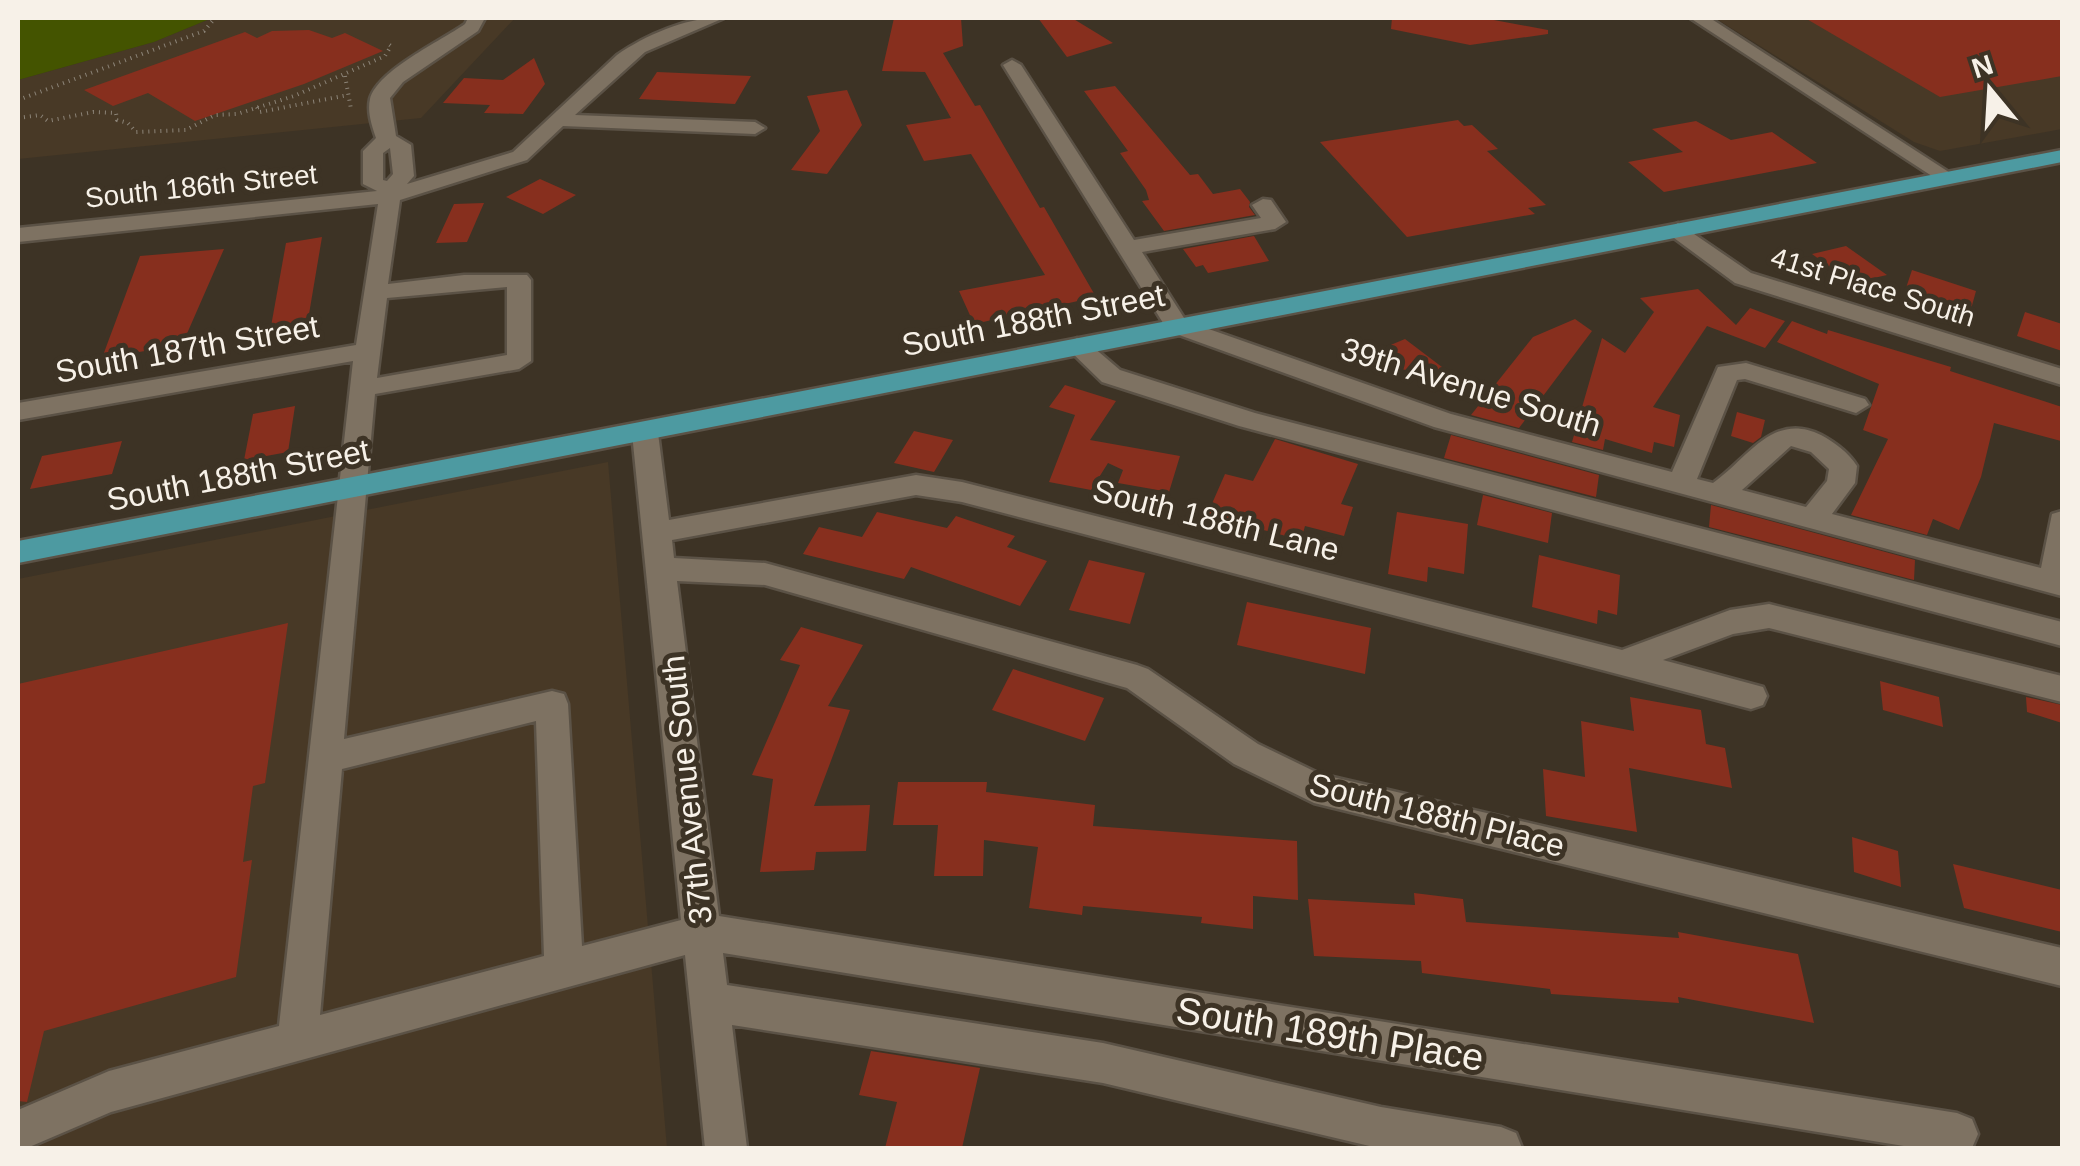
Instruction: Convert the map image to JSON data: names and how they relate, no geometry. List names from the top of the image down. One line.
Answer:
{"streets":{"main road":["South 188th Street"],"street":["South 186th Street","41st Place South","South 187th Street","39th Avenue South","South 188th Lane","37th Avenue South","South 188th Place","South 189th Place"]},"crossings":[["41st Place South","South 188th Street"],["South 188th Street","39th Avenue South"],["South 188th Street","37th Avenue South"],["South 188th Lane","37th Avenue South"],["37th Avenue South","South 188th Place"],["37th Avenue South","South 189th Place"]],"north":"top"}
